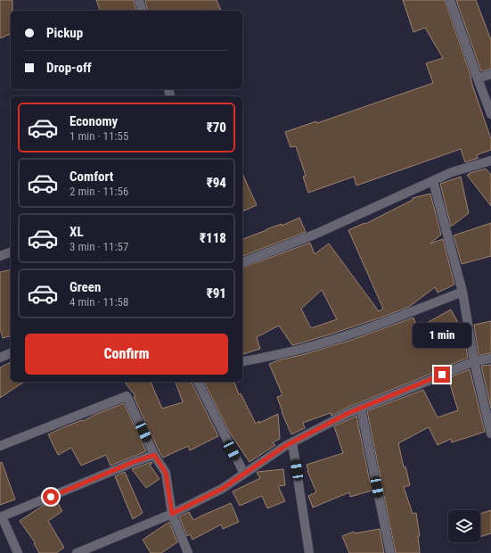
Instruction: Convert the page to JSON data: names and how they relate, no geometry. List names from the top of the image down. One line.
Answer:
{"page":{"banner":["Pickup","Drop-off"],"list":[{"name":"Economy","note":"1 min · 11:55","value":"₹70"},{"name":"Comfort","note":"2 min · 11:56","value":"₹94"},{"name":"XL","note":"3 min · 11:57","value":"₹118"},{"name":"Green","note":"4 min · 11:58","value":"₹91"}],"bubble":"1 min","buttons":"Confirm"}}
